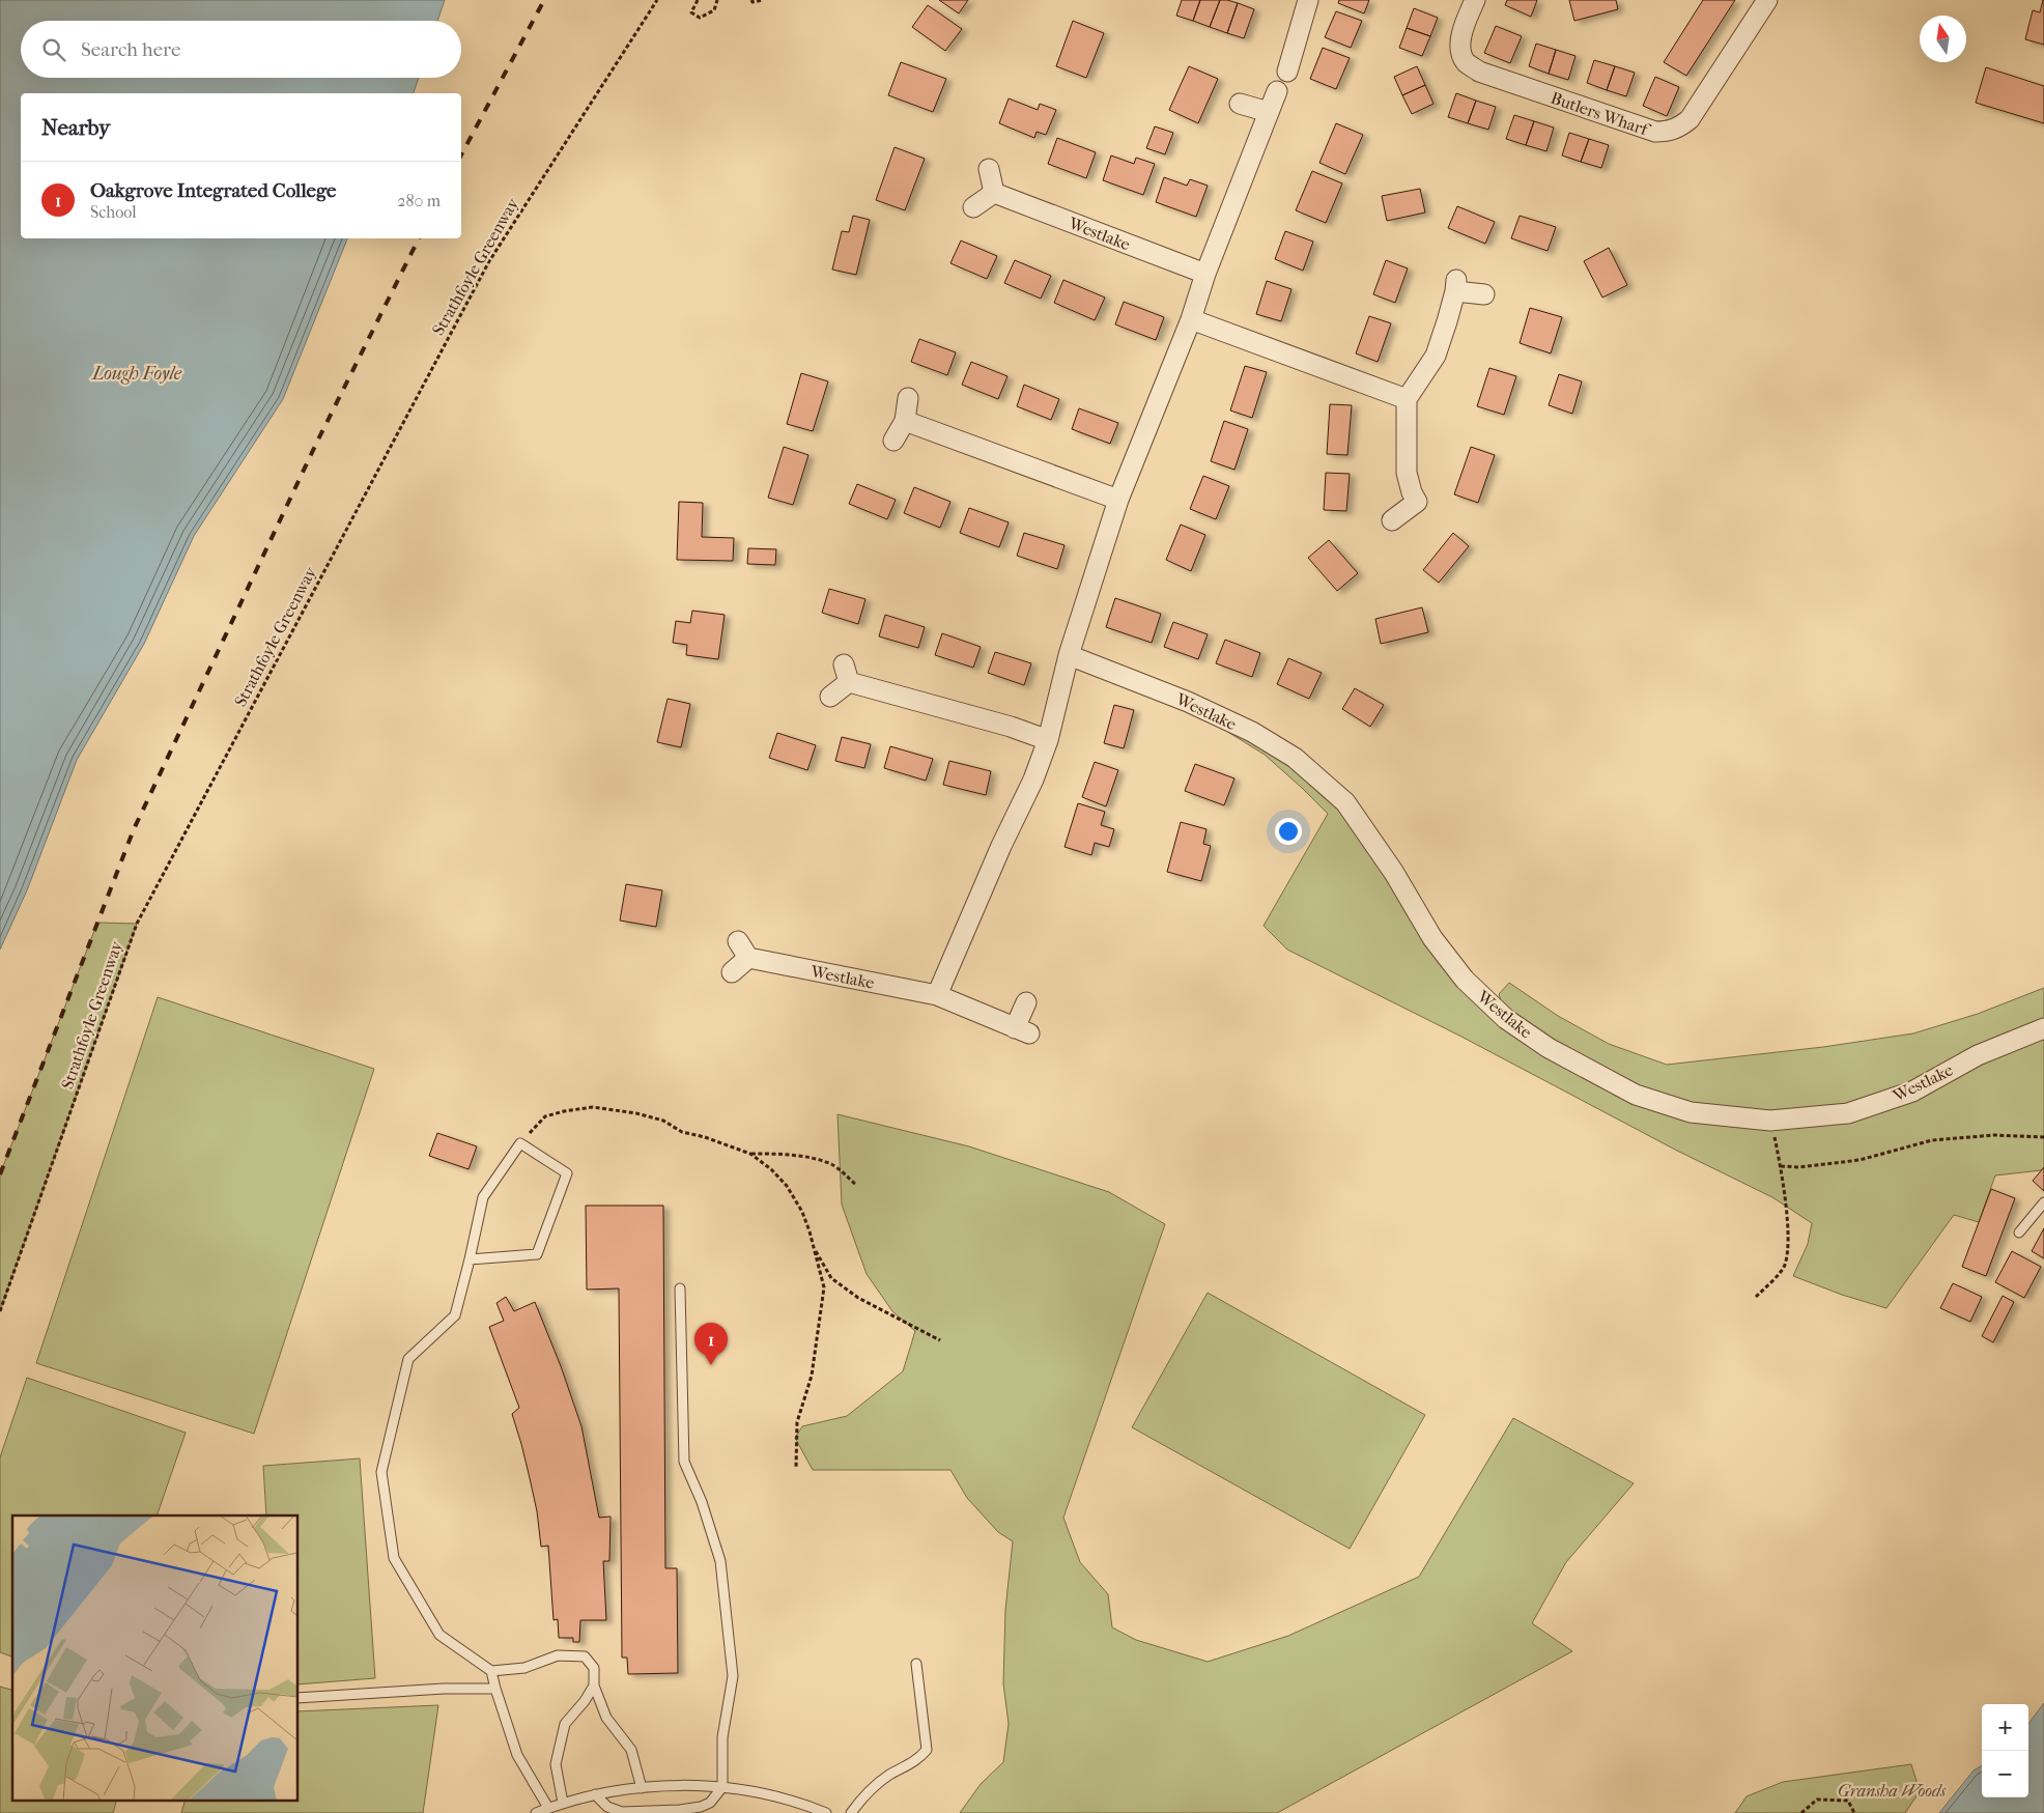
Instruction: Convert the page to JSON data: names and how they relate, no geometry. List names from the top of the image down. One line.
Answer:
{"streets":{"street":["Butlers Wharf","Westlake"],"path":["Strathfoyle Greenway"]},"water":["Lough Foyle"],"parks":["Gransha Woods"],"north":"top","page":{"search":"Search here","heading":"Nearby","list":[{"mark":"1","name":"Oakgrove Integrated College","note":"School","value":"280 m"}],"pins":"1","map_buttons":["+","−"]}}
